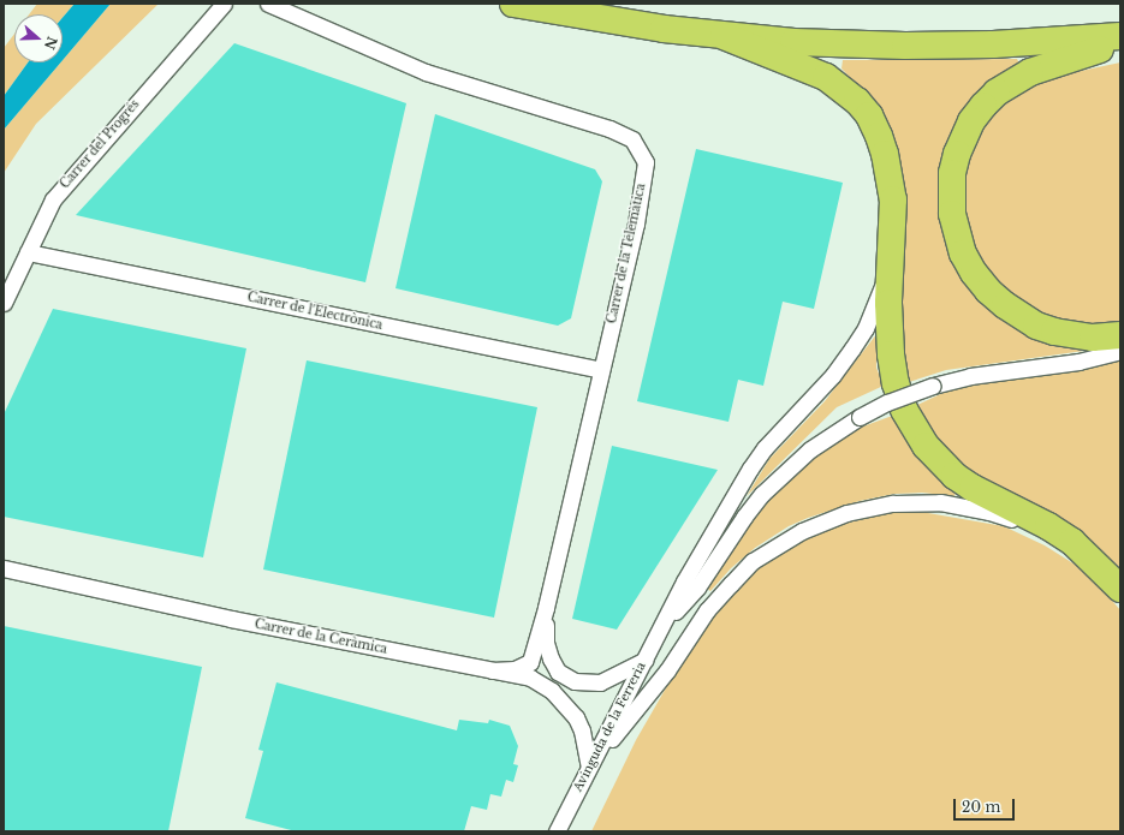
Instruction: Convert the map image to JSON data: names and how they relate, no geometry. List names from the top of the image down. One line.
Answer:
{"streets":{"street":["Carrer del Progrés","Carrer de la Telemàtica","Carrer de l'Electrònica","Carrer de la Ceràmica","Avinguda de la Ferreria"]},"crossings":[["Carrer del Progrés","Carrer de l'Electrònica"],["Carrer de la Telemàtica","Carrer de l'Electrònica"],["Carrer de la Ceràmica","Avinguda de la Ferreria"]],"scale_bar":"20 m","north":"right"}
